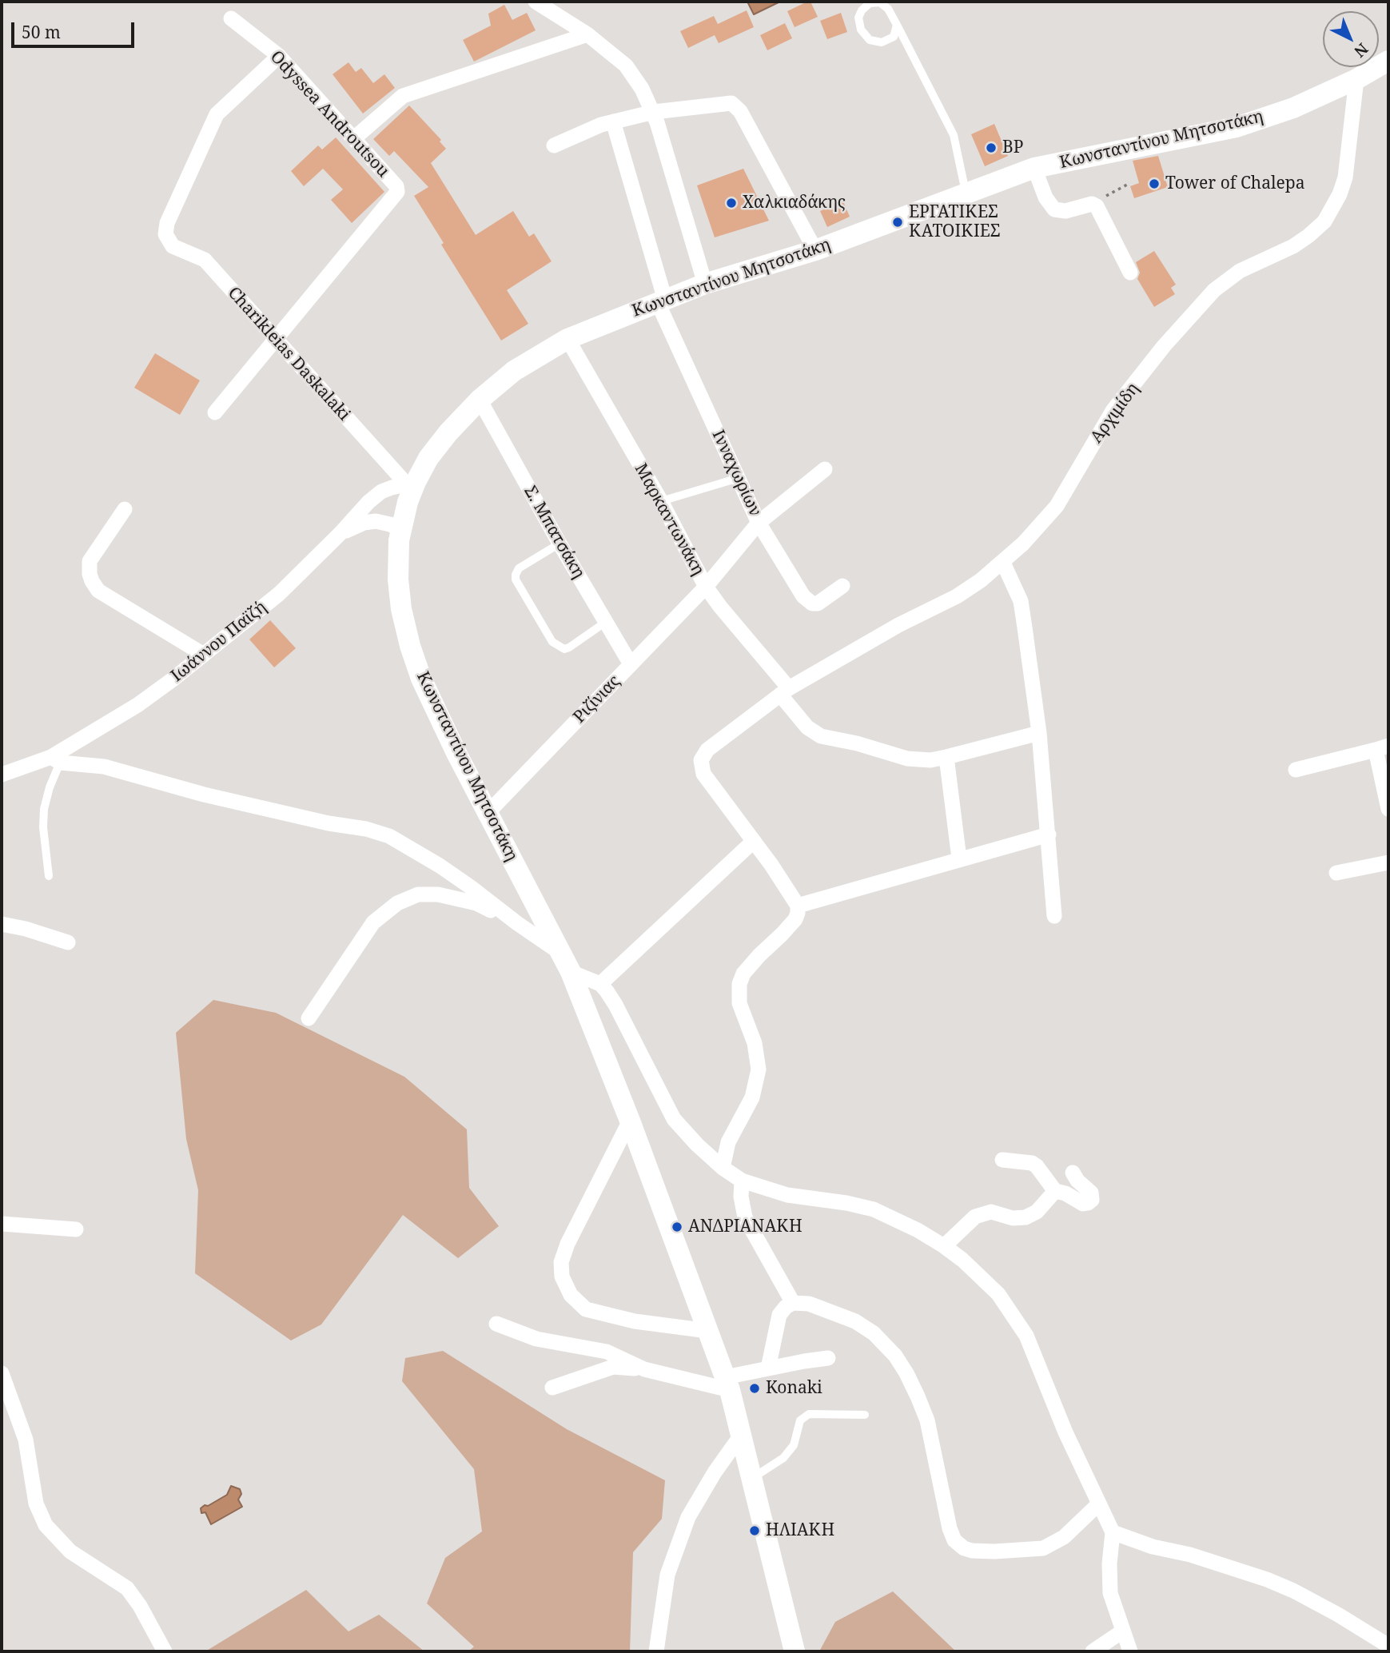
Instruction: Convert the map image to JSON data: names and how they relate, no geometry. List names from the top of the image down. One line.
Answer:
{"streets":{"main road":["Κωνσταντίνου Μητσοτάκη"],"street":["Odyssea Androutsou","Charikleias Daskalaki","Αρχιμίδη","Ινναχωρίων","Μαρκαντωνάκη","Σ. Μπατσάκη","Ιωάννου Παϊζή","Ριζίνιας"]},"crossings":[["Odyssea Androutsou","Charikleias Daskalaki"],["Κωνσταντίνου Μητσοτάκη","Charikleias Daskalaki"],["Κωνσταντίνου Μητσοτάκη","Αρχιμίδη"],["Κωνσταντίνου Μητσοτάκη","Ινναχωρίων"],["Κωνσταντίνου Μητσοτάκη","Μαρκαντωνάκη"],["Κωνσταντίνου Μητσοτάκη","Σ. Μπατσάκη"],["Κωνσταντίνου Μητσοτάκη","Ιωάννου Παϊζή"],["Κωνσταντίνου Μητσοτάκη","Ριζίνιας"],["Charikleias Daskalaki","Ιωάννου Παϊζή"],["Αρχιμίδη","Μαρκαντωνάκη"],["Ινναχωρίων","Ριζίνιας"],["Μαρκαντωνάκη","Ριζίνιας"],["Σ. Μπατσάκη","Ριζίνιας"]],"places":["BP","Tower of Chalepa","Χαλκιαδάκης","ΕΡΓΑΤΙΚΕΣ ΚΑΤΟΙΚΙΕΣ","ΑΝΔΡΙΑΝΑΚΗ","Konaki","ΗΛΙΑΚΗ"],"scale_bar":"50 m","north":"bottom right"}
